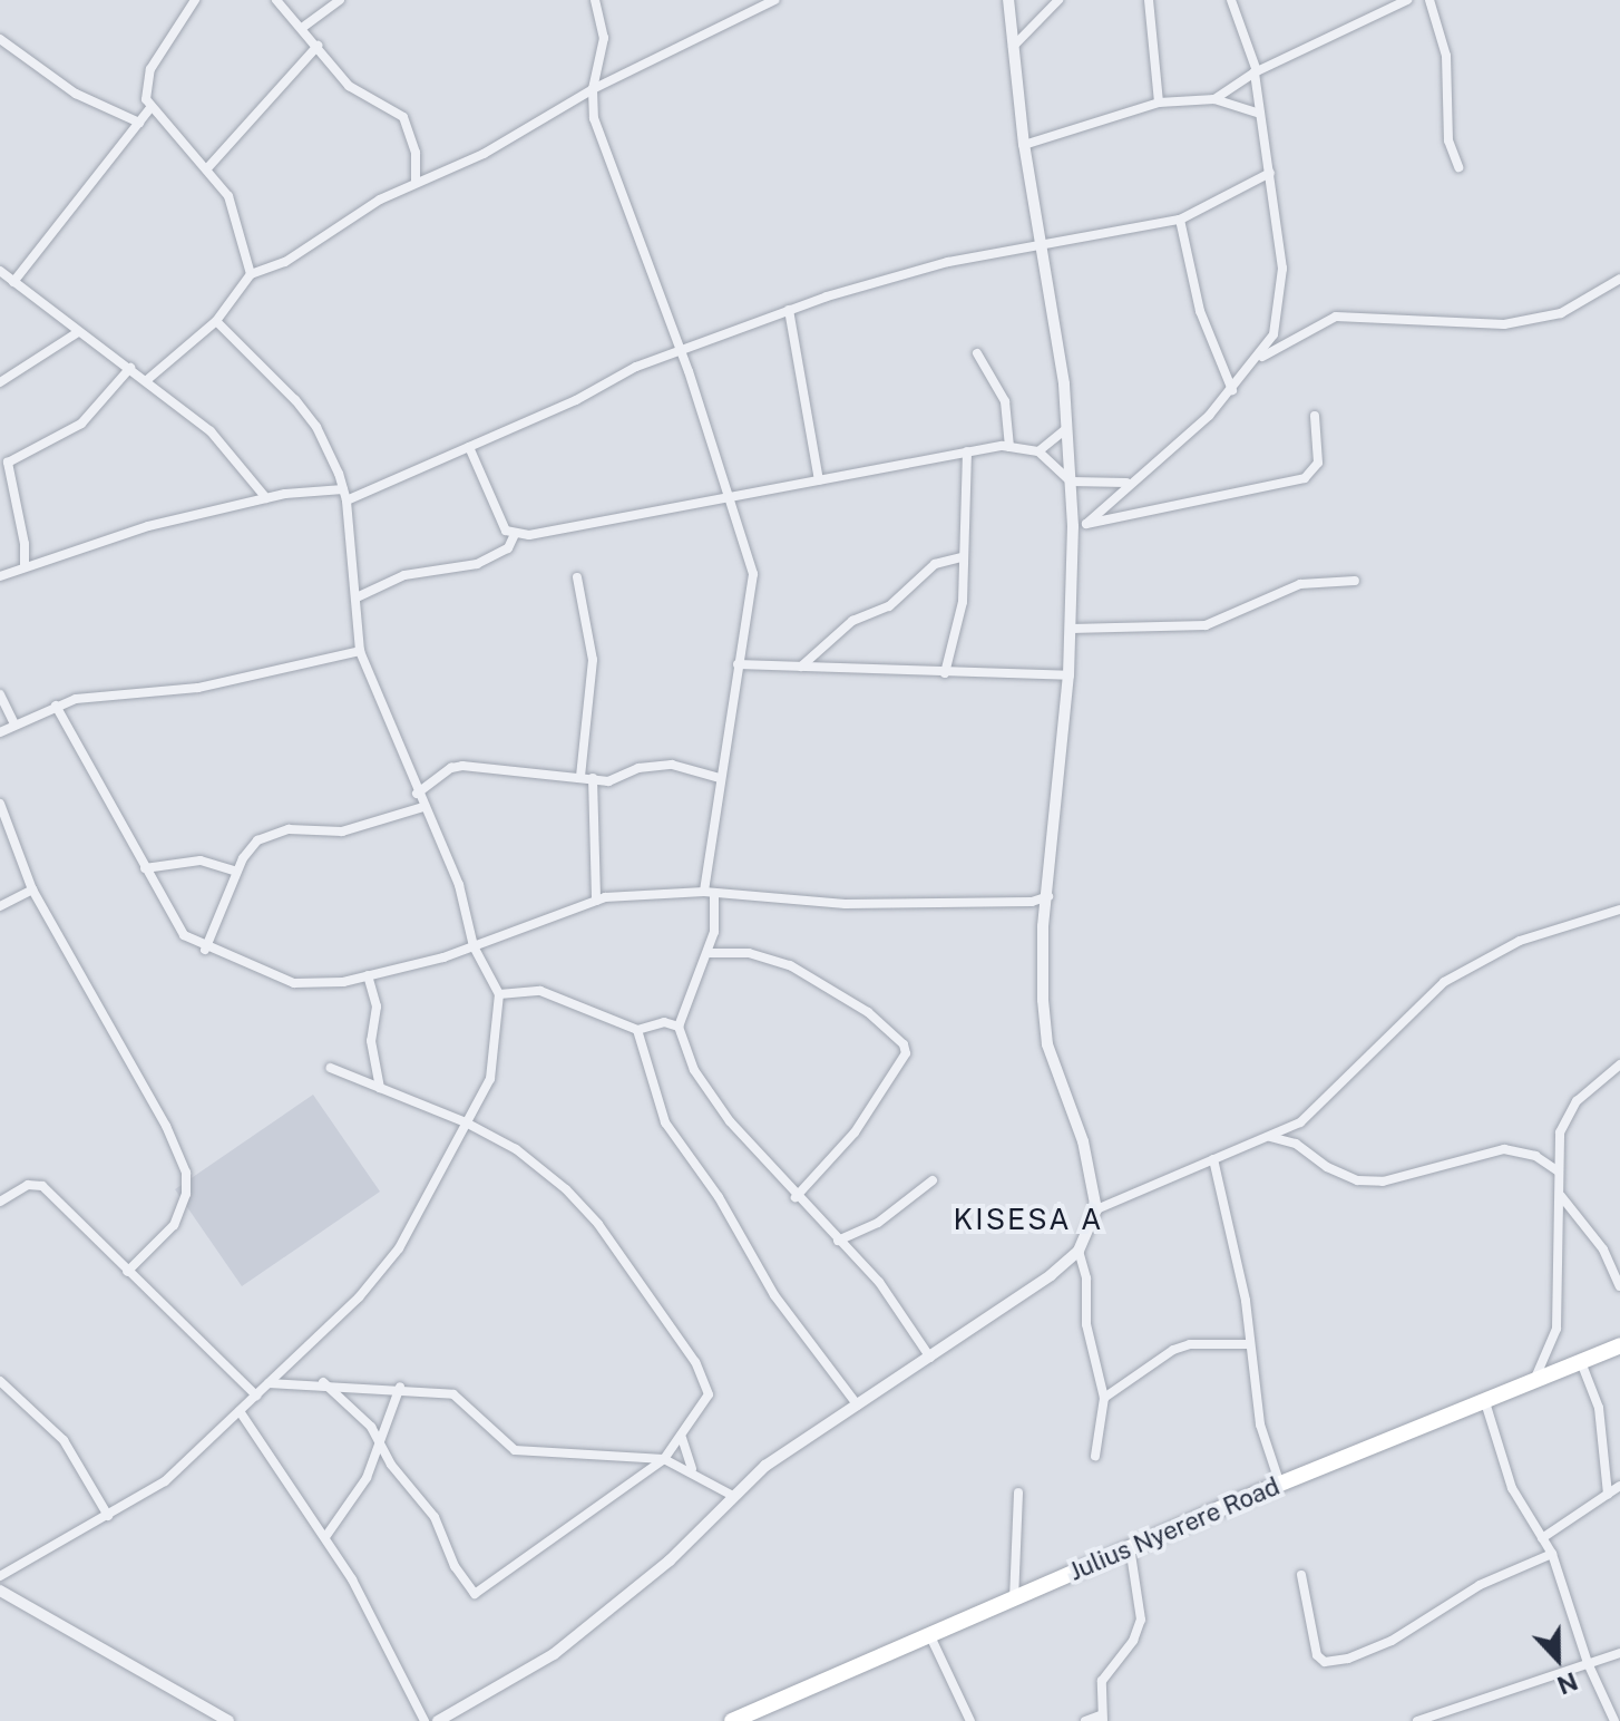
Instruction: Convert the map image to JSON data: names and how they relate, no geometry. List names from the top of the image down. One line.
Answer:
{"streets":{"highway":["Julius Nyerere Road"]},"districts":["KISESA A"],"north":"bottom"}
